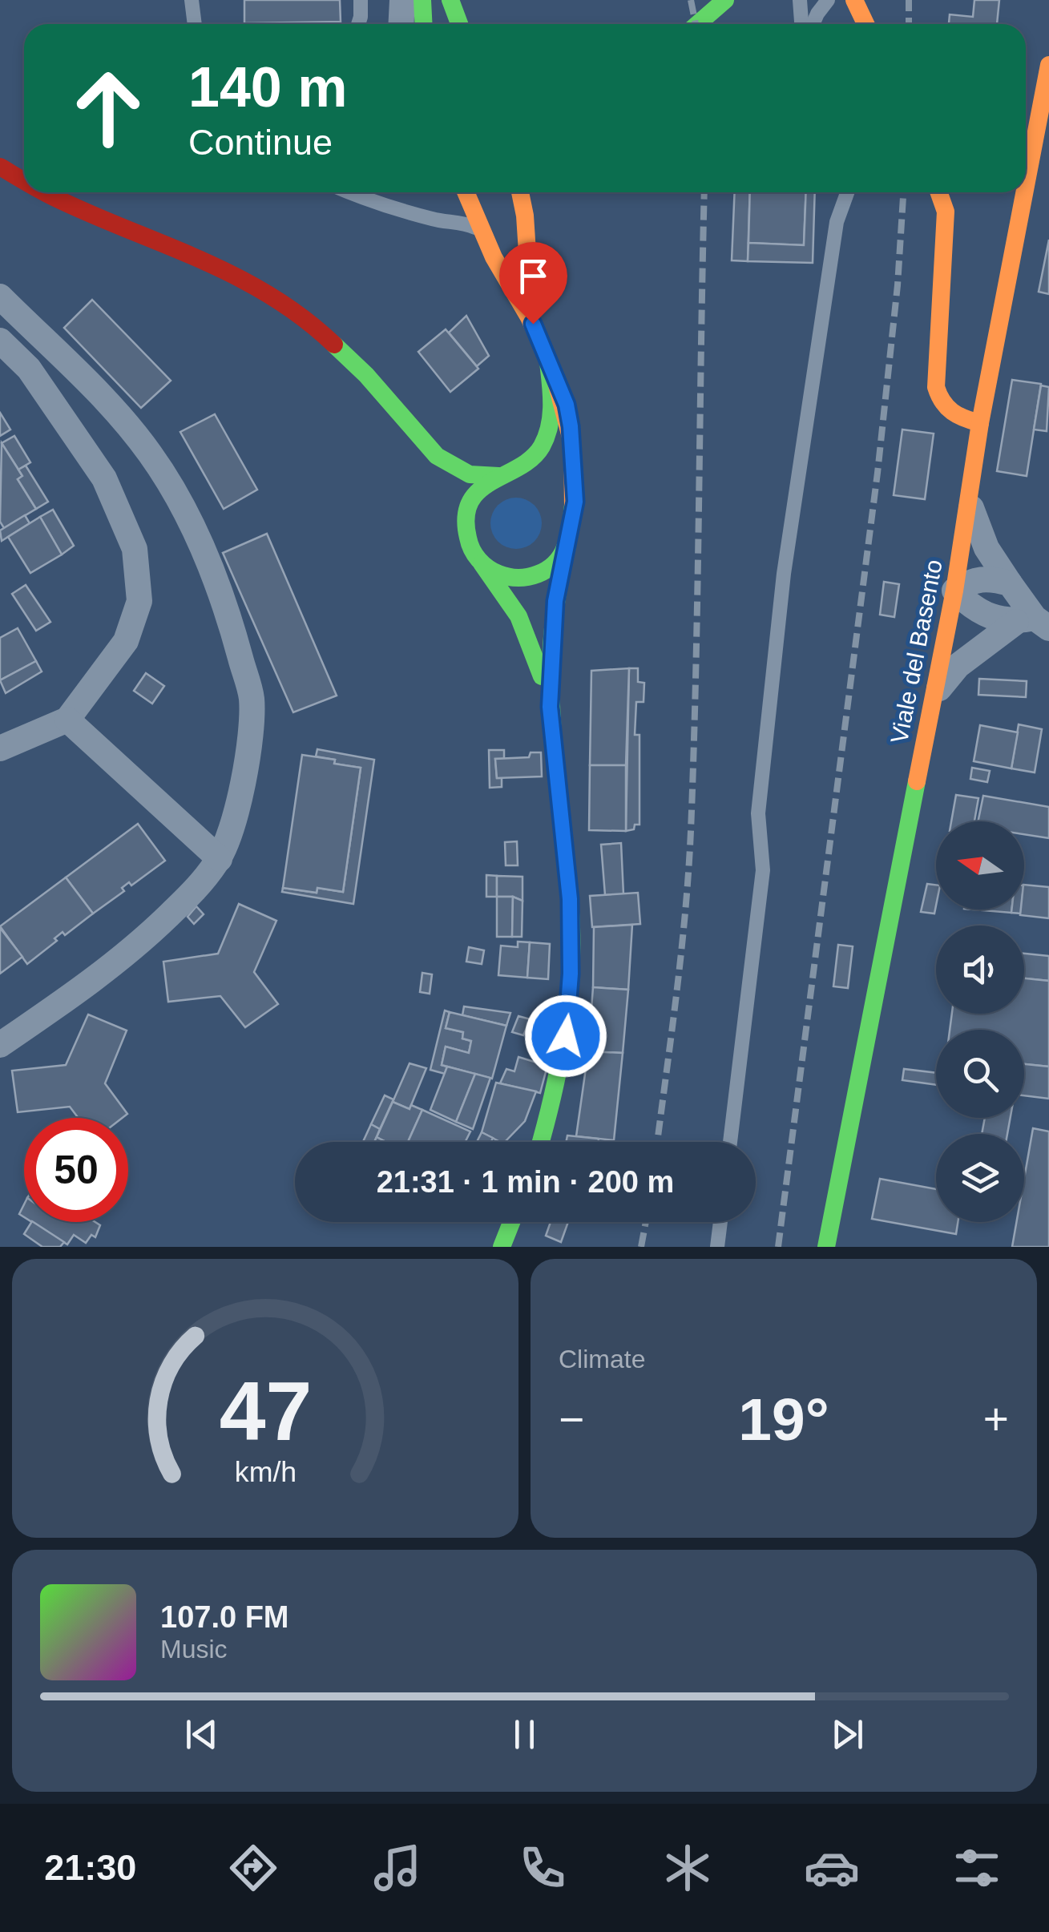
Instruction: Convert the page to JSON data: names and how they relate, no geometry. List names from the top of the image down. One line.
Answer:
{"streets":{"main road":["Viale del Basento"]},"north":"left","page":{"turn":["140 m","Continue"],"limit":"50","trip":"21:31 · 1 min · 200 m","tile":"Climate","heat":["−","19°","+"],"song":["107.0 FM","Music"],"tabs":"21:30","gauge":["47","km/h"]}}
